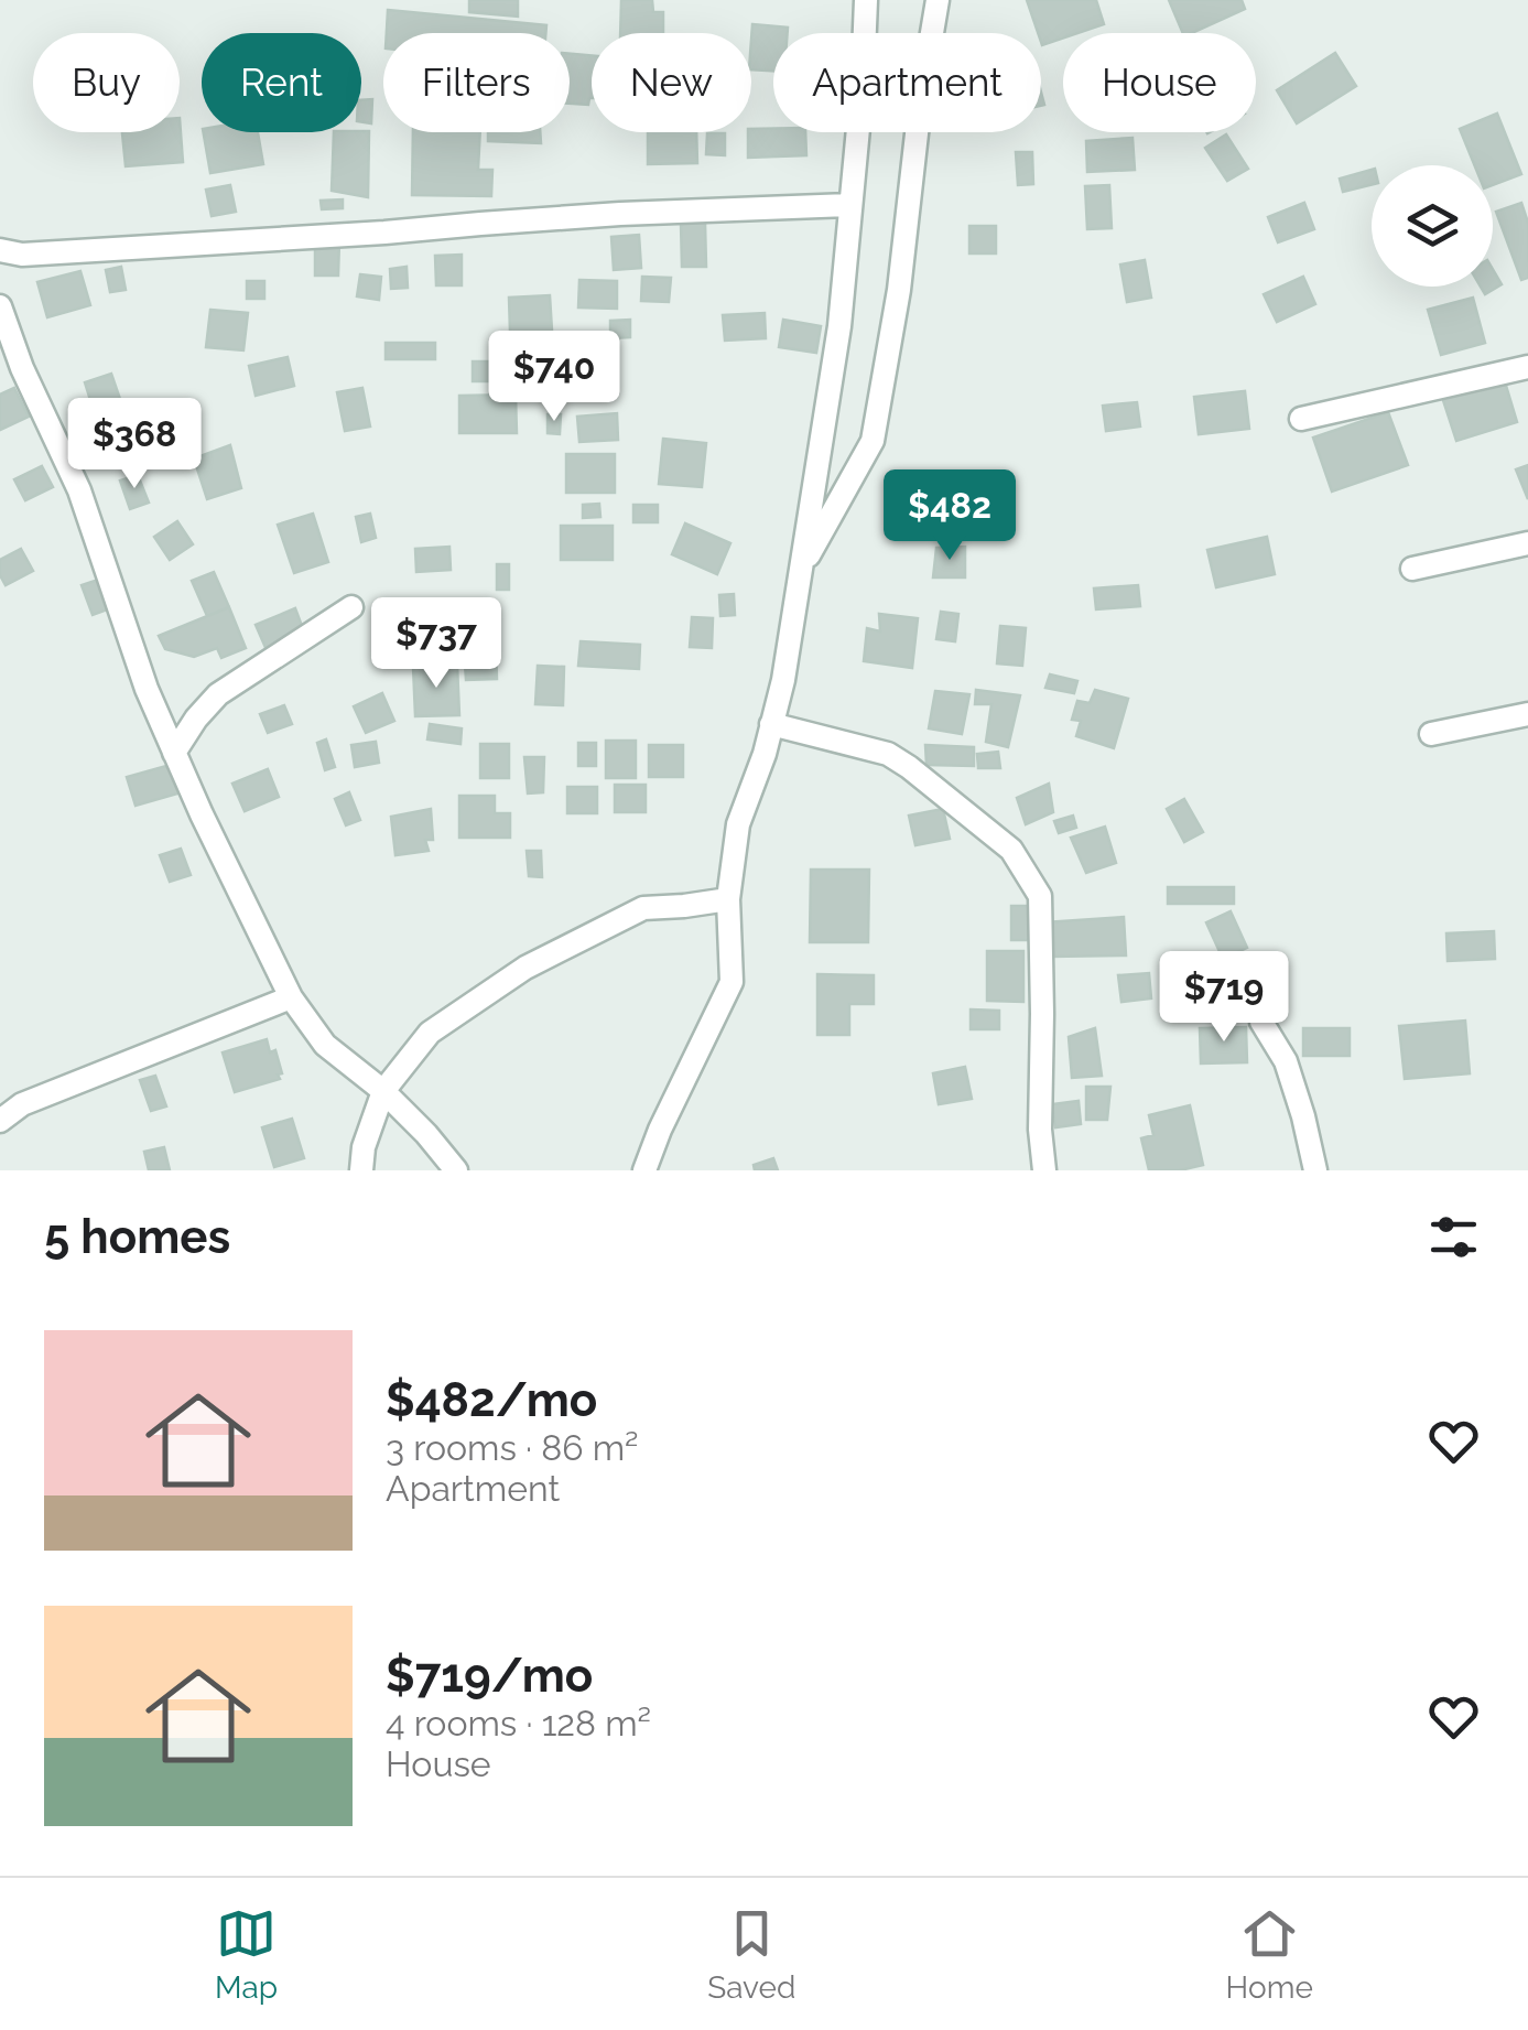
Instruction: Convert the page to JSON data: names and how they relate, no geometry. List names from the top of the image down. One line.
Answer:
{"page":{"chip":["Buy","Rent","Filters","New","Apartment","House"],"price":["$740","$368","$482","$737","$719"],"heading":"5 homes","list":[{"name":"$482/mo","note":"3 rooms · 86 m² · Apartment"},{"name":"$719/mo","note":"4 rooms · 128 m² · House"}],"tabs":["Map","Saved","Home"]}}
